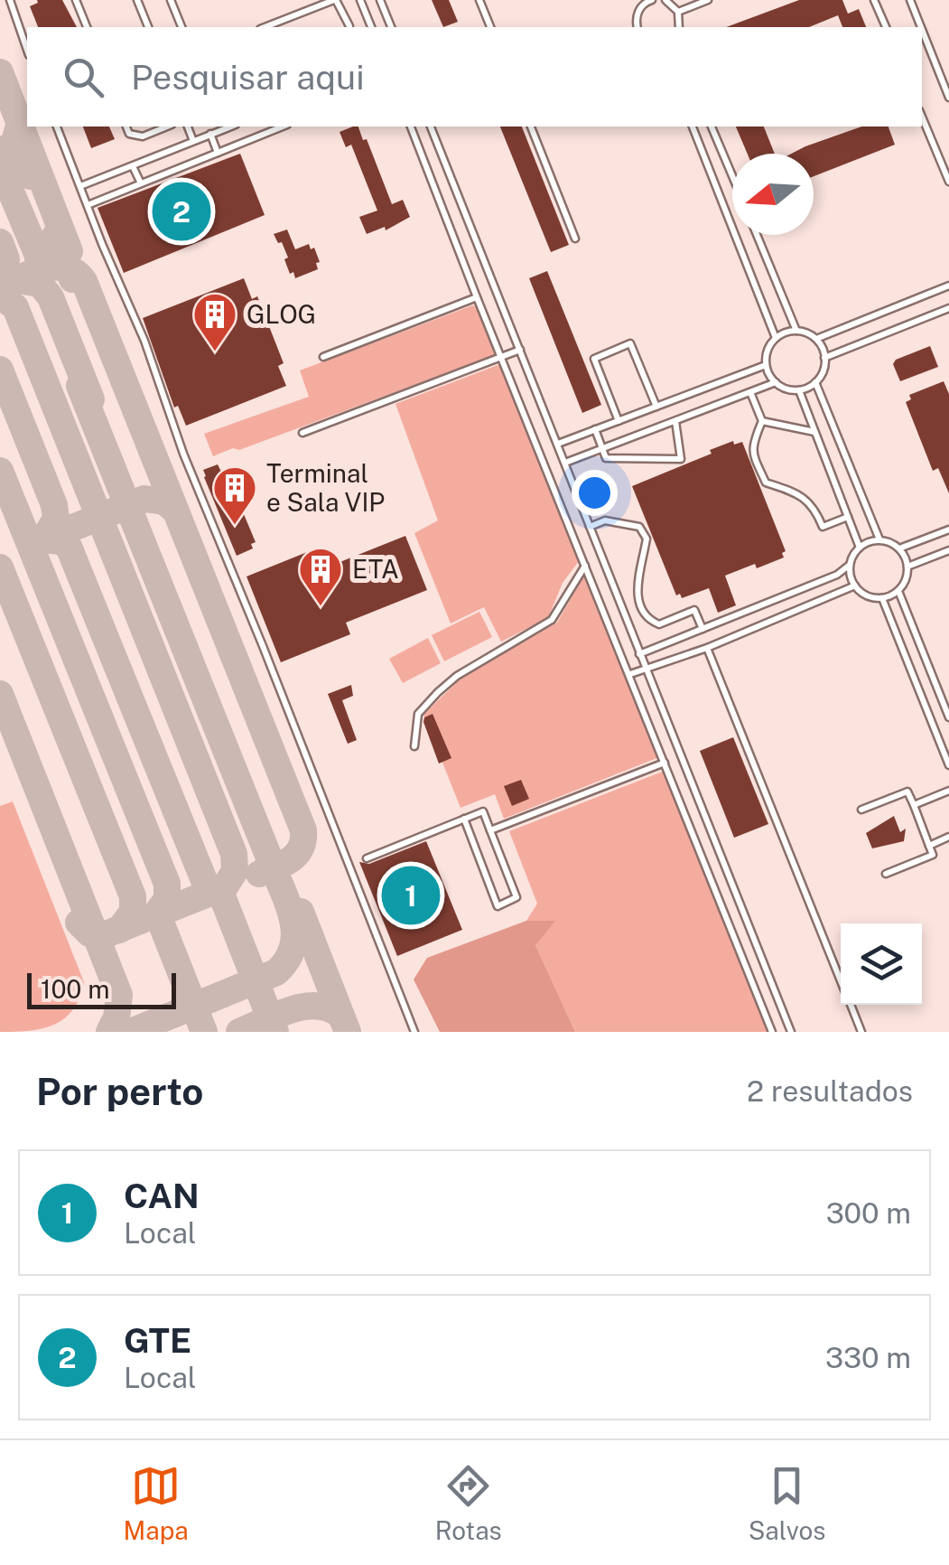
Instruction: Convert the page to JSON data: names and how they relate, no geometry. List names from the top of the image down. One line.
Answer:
{"places":{"building":["GLOG","Terminal e Sala VIP","ETA"]},"scale_bar":"100 m","north":"left","page":{"search":"Pesquisar aqui","pins":["2","1"],"scale":"100 m","heading":["Por perto","2 resultados"],"list":[{"mark":"1","name":"CAN","note":"Local","value":"300 m"},{"mark":"2","name":"GTE","note":"Local","value":"330 m"}],"nav":["Mapa","Rotas","Salvos"]}}
